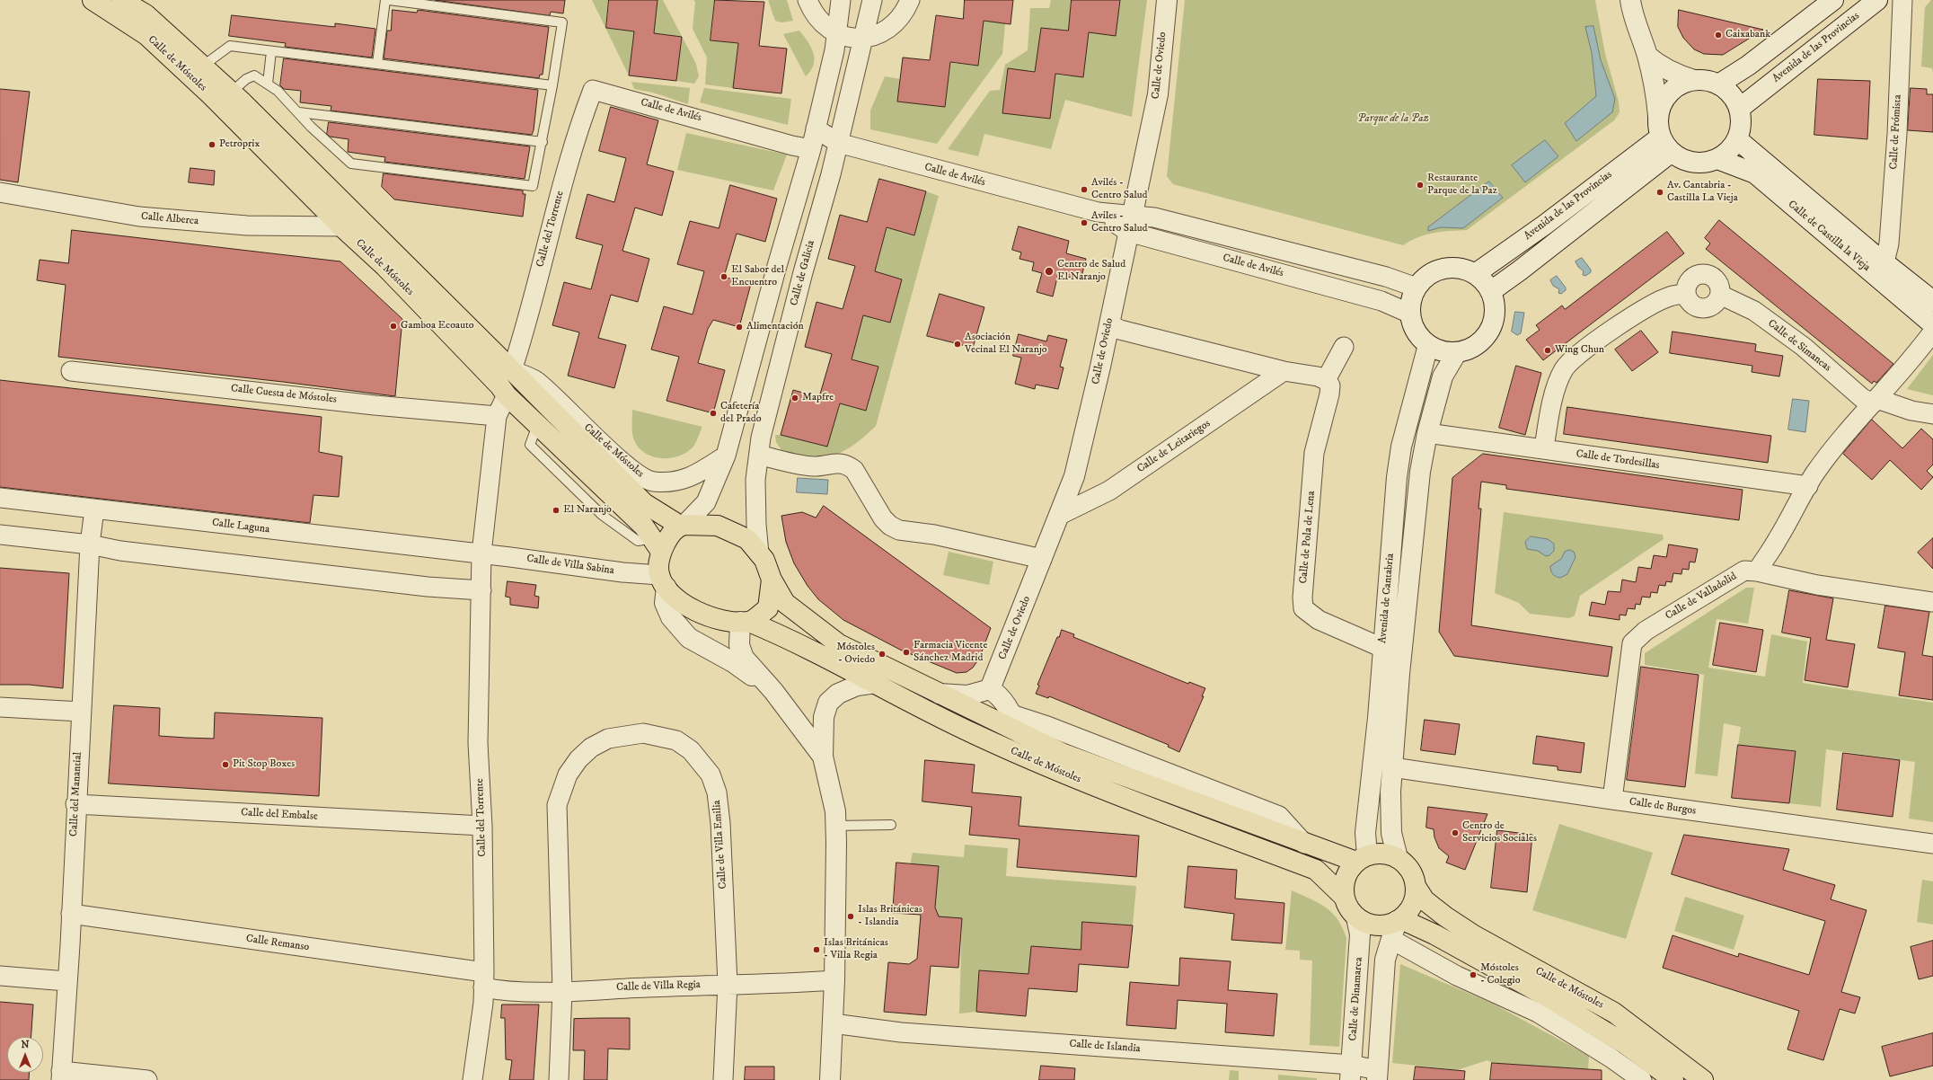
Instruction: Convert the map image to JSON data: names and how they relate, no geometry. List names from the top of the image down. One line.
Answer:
{"streets":{"main road":["Calle de Móstoles"],"street":["Avenida de las Provincias","Calle de Oviedo","Calle de Avilés","Calle de Frómista","Calle Alberca","Calle del Torrente","Calle de Castilla la Vieja","Calle de Galicia","Calle de Simancas","Calle Cuesta de Móstoles","Calle de Leitariegos","Calle de Tordesillas","Calle Laguna","Calle de Pola de Lena","Calle de Villa Sabina","Calle de Valladolid","Avenida de Cantabria","Calle del Manantial","Calle de Burgos","Calle del Embalse","Calle de Villa Emilia","Calle Remanso","Calle de Villa Regia","Calle de Dinamarca","Calle de Islandia"]},"crossings":[["Avenida de las Provincias","Calle de Avilés"],["Avenida de las Provincias","Calle de Castilla la Vieja"],["Avenida de las Provincias","Avenida de Cantabria"],["Calle de Móstoles","Calle Alberca"],["Calle de Móstoles","Calle del Torrente"],["Calle de Móstoles","Calle de Galicia"],["Calle de Móstoles","Calle de Villa Sabina"],["Calle de Móstoles","Avenida de Cantabria"],["Calle de Móstoles","Calle de Dinamarca"],["Calle de Oviedo","Calle de Avilés"],["Calle de Oviedo","Calle de Leitariegos"],["Calle de Avilés","Calle del Torrente"],["Calle de Avilés","Calle de Galicia"],["Calle de Avilés","Avenida de Cantabria"],["Calle de Frómista","Calle de Castilla la Vieja"],["Calle del Torrente","Calle Cuesta de Móstoles"],["Calle del Torrente","Calle Laguna"],["Calle del Torrente","Calle de Villa Sabina"],["Calle del Torrente","Calle del Embalse"],["Calle del Torrente","Calle Remanso"],["Calle del Torrente","Calle de Villa Regia"],["Calle de Galicia","Calle de Villa Sabina"],["Calle de Tordesillas","Avenida de Cantabria"],["Calle Laguna","Calle de Villa Sabina"],["Calle Laguna","Calle del Manantial"],["Calle de Pola de Lena","Avenida de Cantabria"],["Calle de Valladolid","Calle de Burgos"],["Avenida de Cantabria","Calle de Burgos"],["Avenida de Cantabria","Calle de Dinamarca"],["Calle del Manantial","Calle del Embalse"],["Calle del Manantial","Calle Remanso"],["Calle de Villa Emilia","Calle de Villa Regia"],["Calle Remanso","Calle de Villa Regia"],["Calle de Dinamarca","Calle de Islandia"]],"parks":["Parque de la Paz"],"places":["Caixabank","Petroprix","Restaurante Parque de la Paz","Avilés - Centro Salud","Av. Cantabria - Castilla La Vieja","Aviles - Centro Salud","Centro de Salud El Naranjo","El Sabor del Encuentro","Gamboa Ecoauto","Alimentación","Asociación Vecinal El Naranjo","Wing Chun","Mapfre","Cafetería del Prado","El Naranjo","Farmacia Vicente Sánchez Madrid","Móstoles - Oviedo","Pit Stop Boxes","Centro de Servicios Sociales","Islas Británicas - Islandia","Islas Británicas - Villa Regia","Móstoles - Colegio"],"north":"top"}
